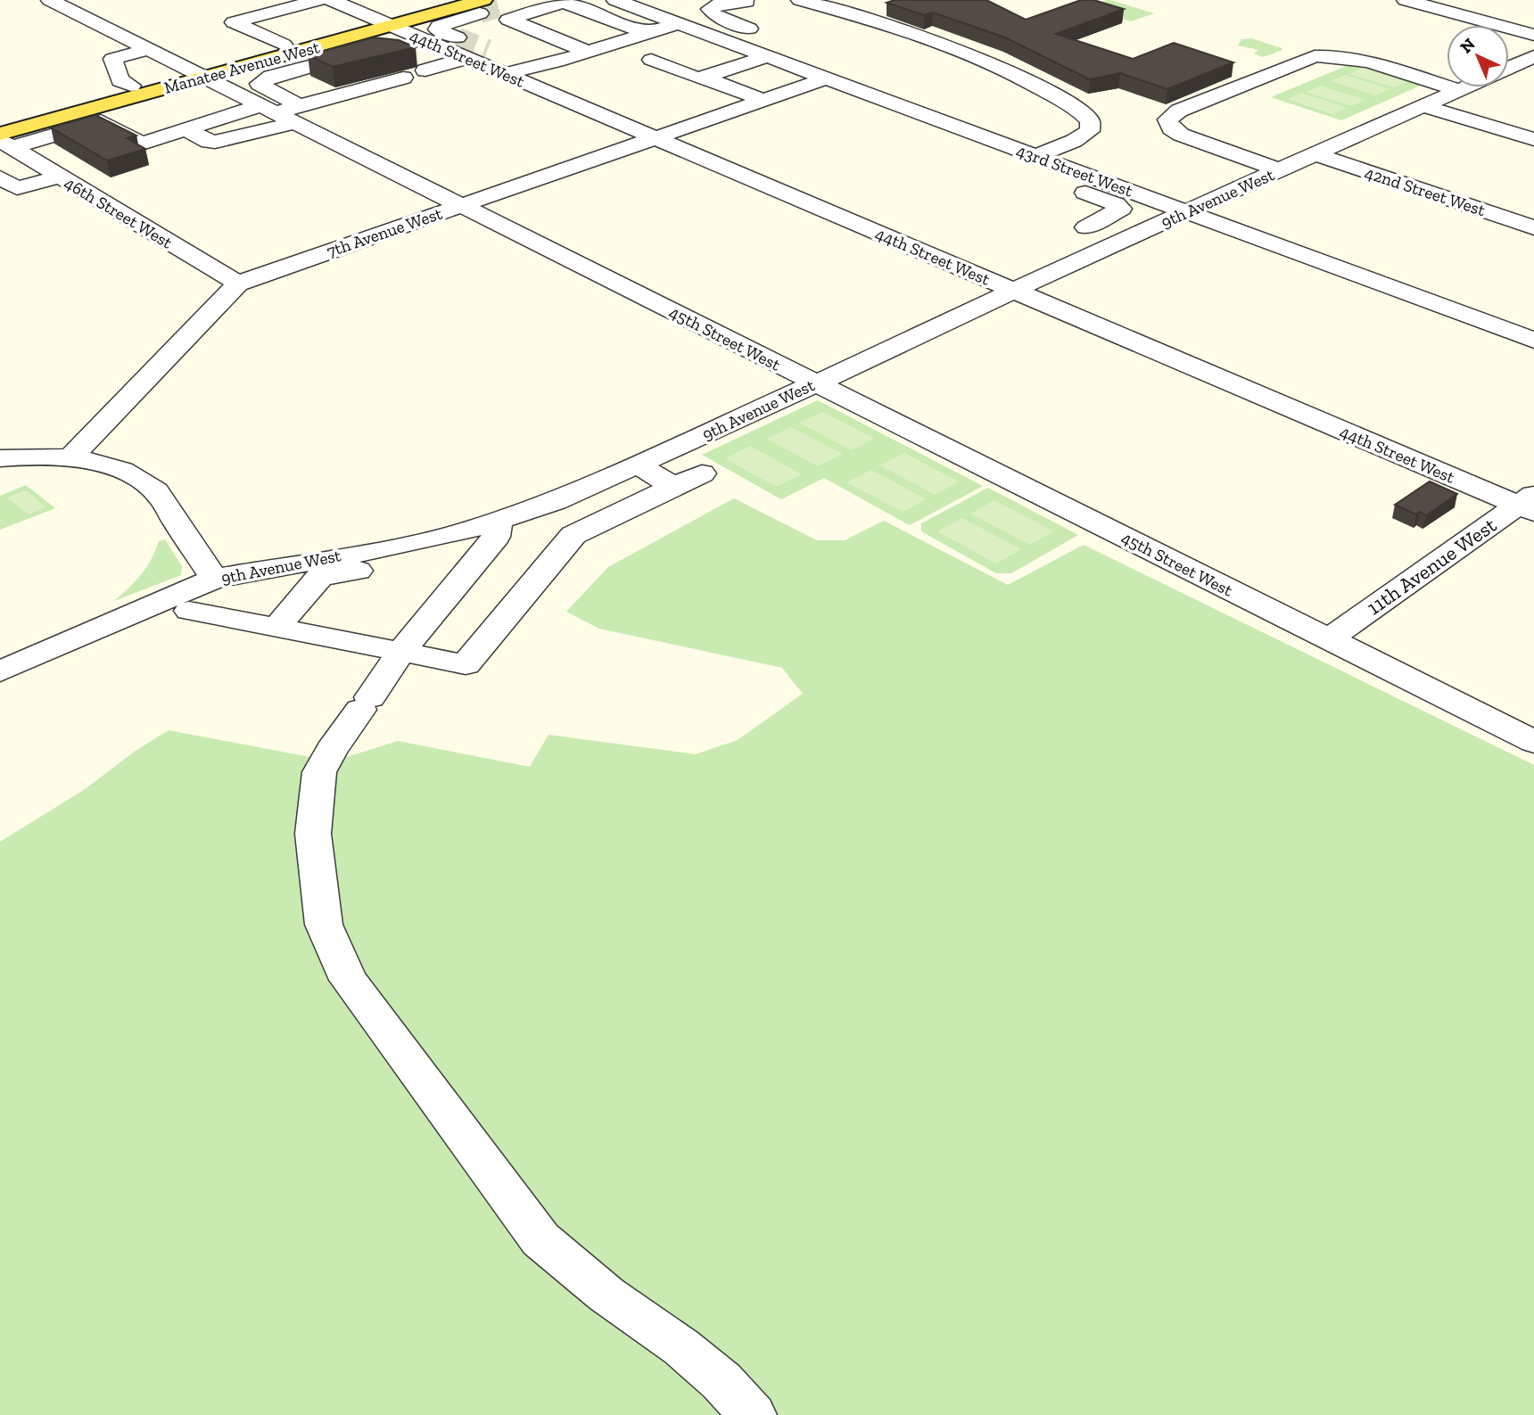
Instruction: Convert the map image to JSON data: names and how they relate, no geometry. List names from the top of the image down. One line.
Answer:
{"streets":{"main road":["Manatee Avenue West"],"street":["44th Street West","43rd Street West","42nd Street West","9th Avenue West","46th Street West","7th Avenue West","45th Street West","11th Avenue West"]},"crossings":[["44th Street West","Manatee Avenue West"],["44th Street West","9th Avenue West"],["44th Street West","7th Avenue West"],["44th Street West","11th Avenue West"],["Manatee Avenue West","46th Street West"],["Manatee Avenue West","45th Street West"],["43rd Street West","9th Avenue West"],["43rd Street West","7th Avenue West"],["42nd Street West","9th Avenue West"],["9th Avenue West","45th Street West"],["46th Street West","7th Avenue West"],["7th Avenue West","45th Street West"],["45th Street West","11th Avenue West"]],"north":"top left"}
